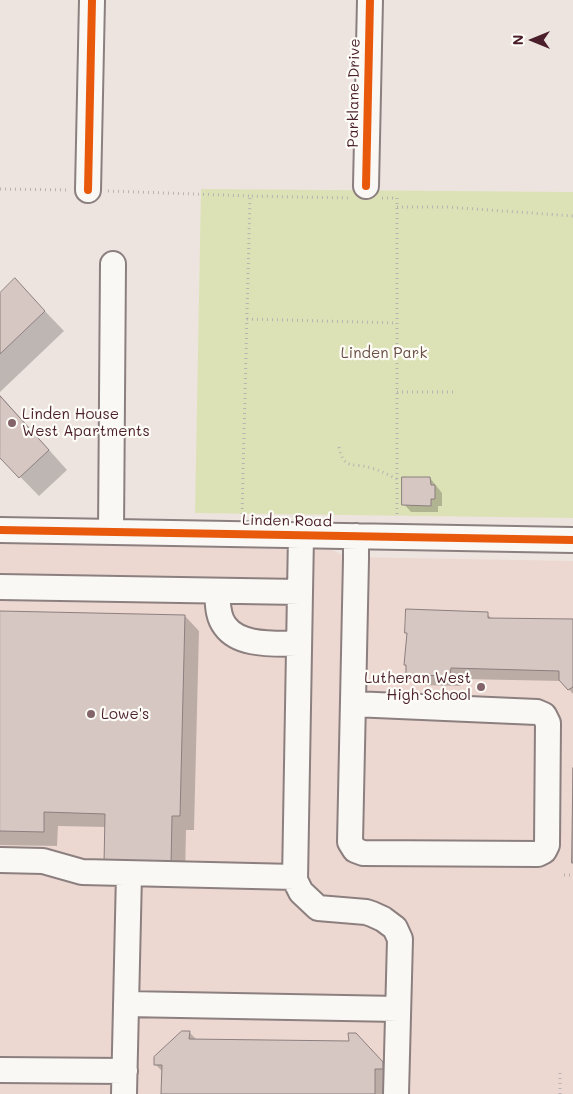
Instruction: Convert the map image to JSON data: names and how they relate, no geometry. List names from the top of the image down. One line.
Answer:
{"streets":{"street":["Parklane Drive","Linden Road"]},"parks":["Linden Park"],"places":["Linden House West Apartments","Lutheran West High School","Lowe's"],"north":"left"}
